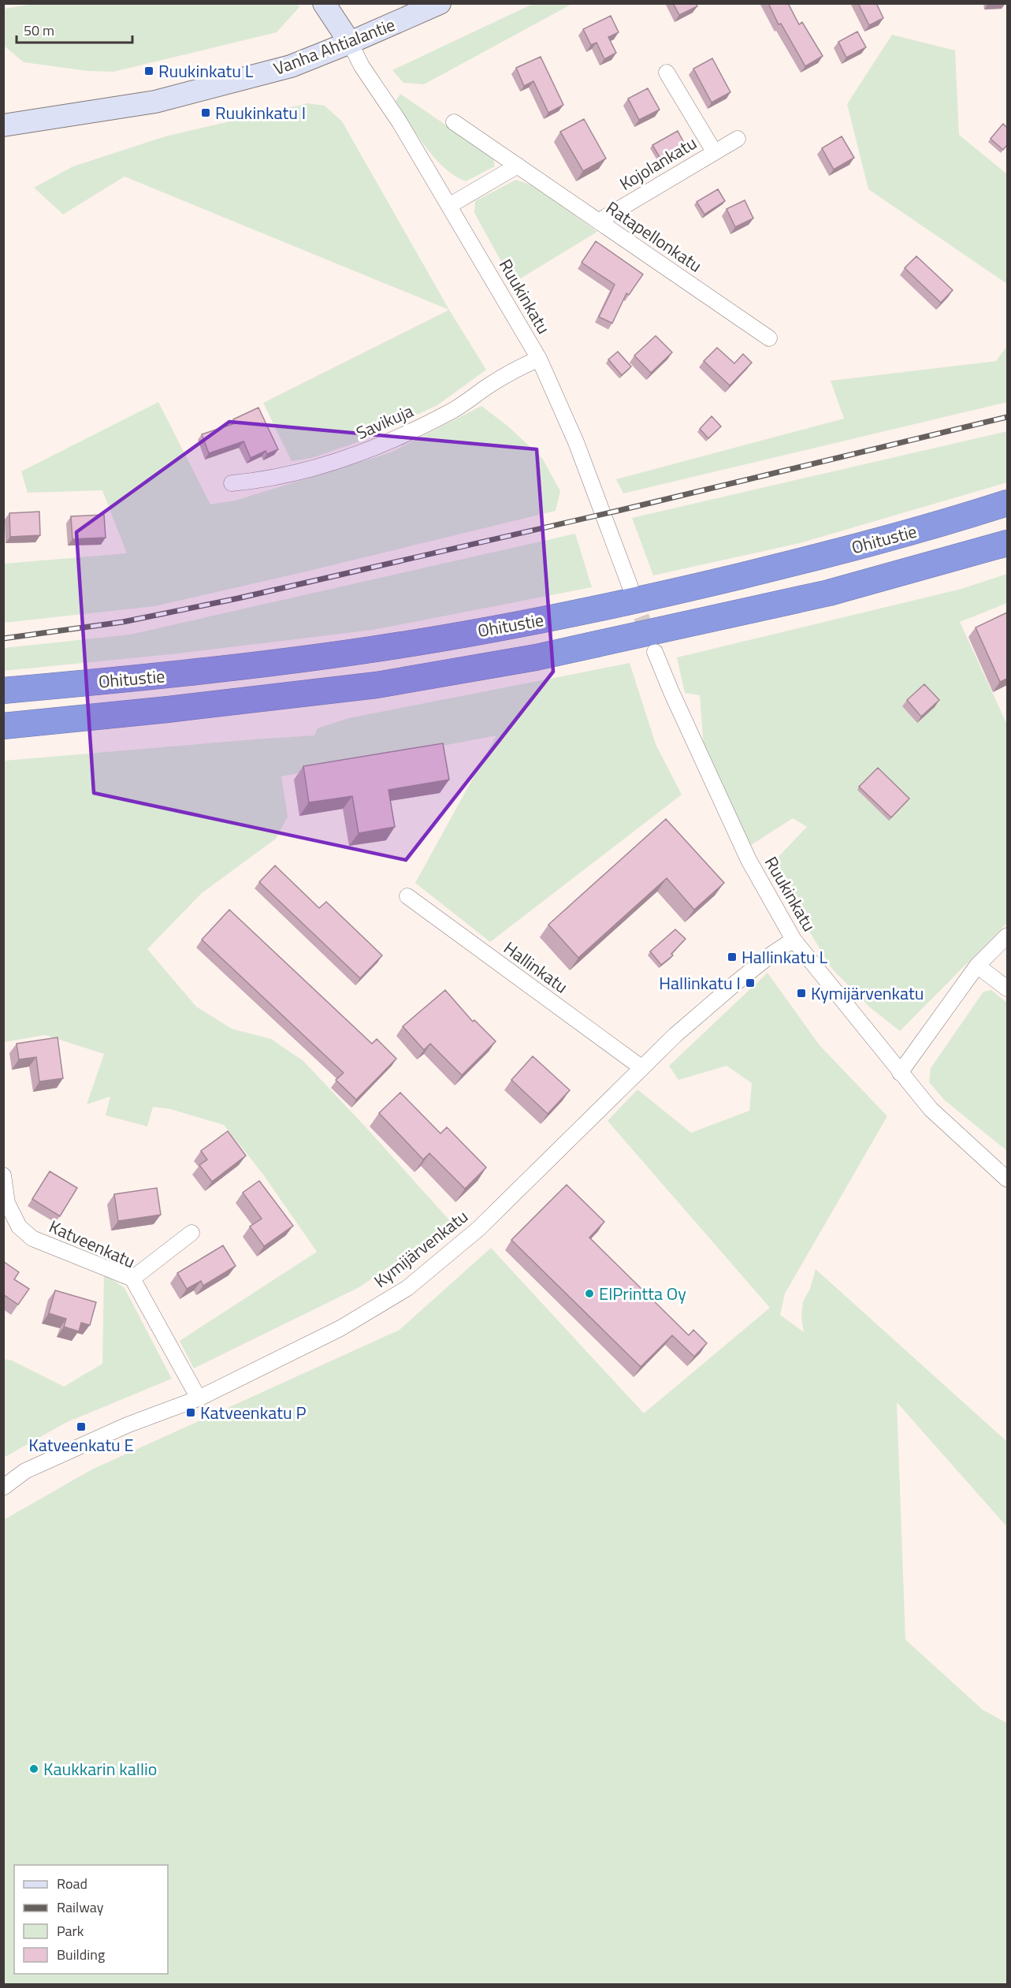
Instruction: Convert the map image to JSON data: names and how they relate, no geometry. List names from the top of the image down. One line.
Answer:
{"streets":{"highway":["Ohitustie"],"street":["Vanha Ahtialantie","Kojolankatu","Ratapellonkatu","Ruukinkatu","Savikuja","Hallinkatu","Katveenkatu","Kymijärvenkatu"]},"crossings":[["Vanha Ahtialantie","Ruukinkatu"],["Kojolankatu","Ratapellonkatu"],["Ruukinkatu","Savikuja"],["Ruukinkatu","Kymijärvenkatu"],["Hallinkatu","Kymijärvenkatu"],["Katveenkatu","Kymijärvenkatu"]],"places":{"transit":["Ruukinkatu L","Ruukinkatu I","Hallinkatu L","Hallinkatu I","Kymijärvenkatu","Katveenkatu P","Katveenkatu E"],"other":["ElPrintta Oy","Kaukkarin kallio"]},"legend":["Road","Railway","Park","Building"],"scale_bar":"50 m"}
